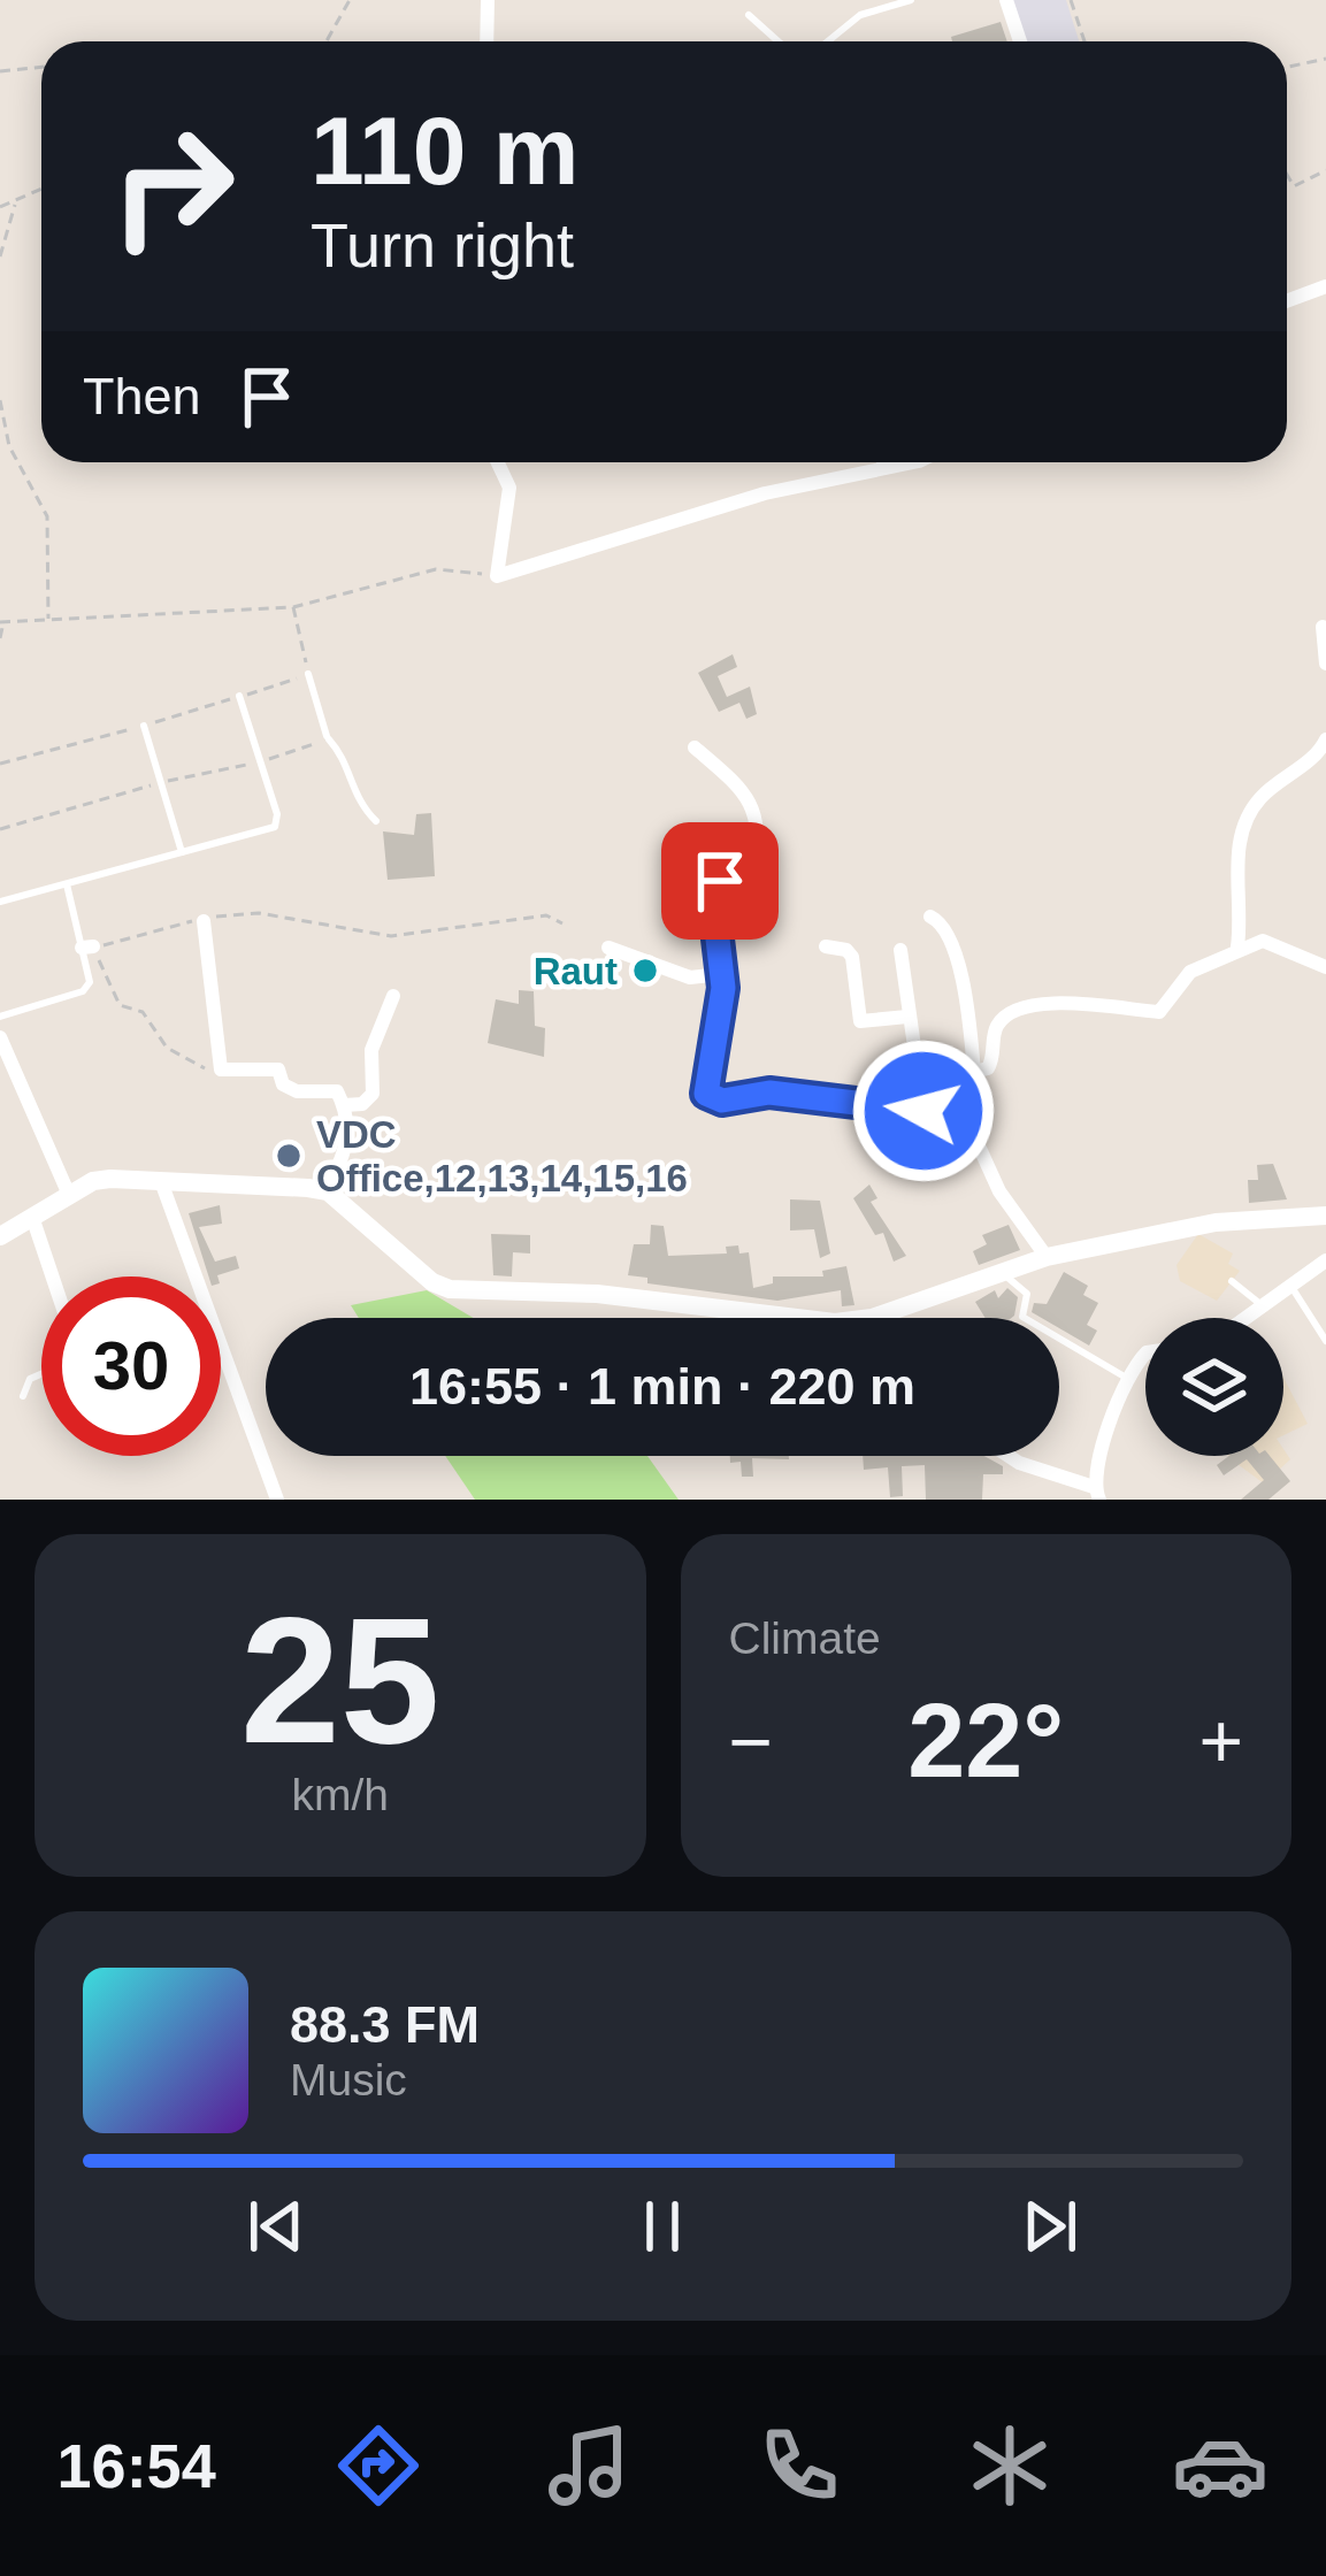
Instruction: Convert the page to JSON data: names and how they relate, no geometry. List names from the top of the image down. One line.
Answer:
{"places":["Raut","VDC Office,12,13,14,15,16"],"page":{"turn":["110 m","Turn right"],"then":"Then","limit":"30","trip":"16:55 · 1 min · 220 m","tile":[["25","km/h"],"Climate"],"heat":["−","22°","+"],"song":["88.3 FM","Music"],"tabs":"16:54"}}
